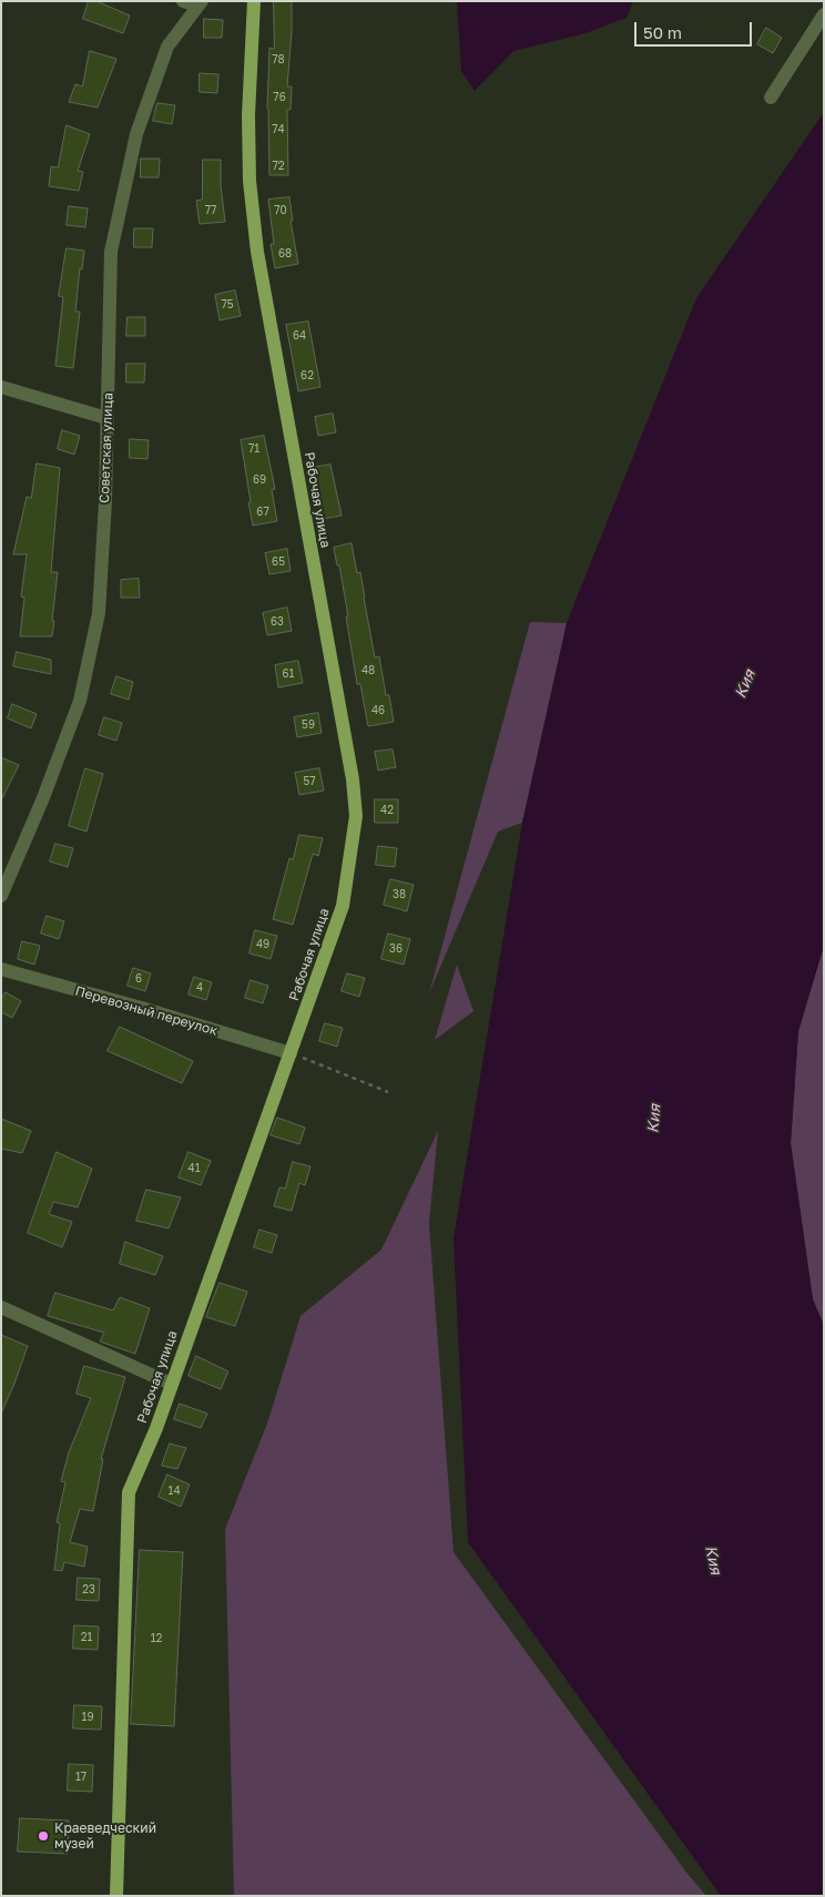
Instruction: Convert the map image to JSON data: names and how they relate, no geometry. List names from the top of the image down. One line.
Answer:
{"streets":{"main road":["Рабочая улица"],"street":["Советская улица","Перевозный переулок"]},"crossings":[["Рабочая улица","Перевозный переулок"]],"water":["Кия"],"places":["Краеведческий музей"],"house_numbers":["78","76","74","72","77","70","68","75","64","62","71","69","67","65","63","48","61","46","59","57","42","38","49","36","6","4","41","14","23","21","12","19","17"],"scale_bar":"50 m"}
